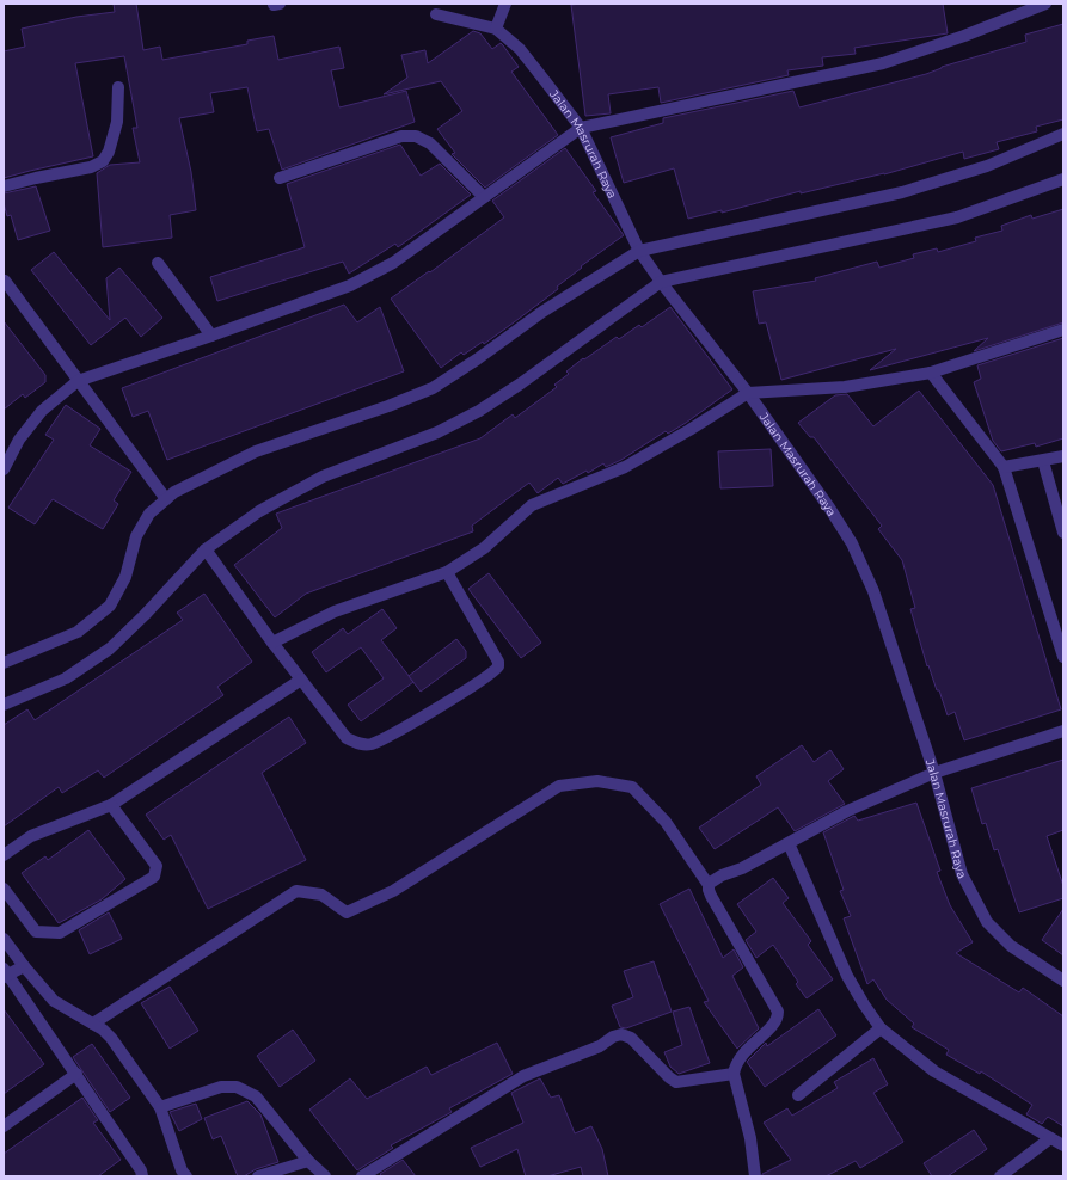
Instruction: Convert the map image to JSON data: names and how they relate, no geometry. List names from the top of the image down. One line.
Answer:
{"streets":{"street":["Jalan Masrurah Raya"]}}
